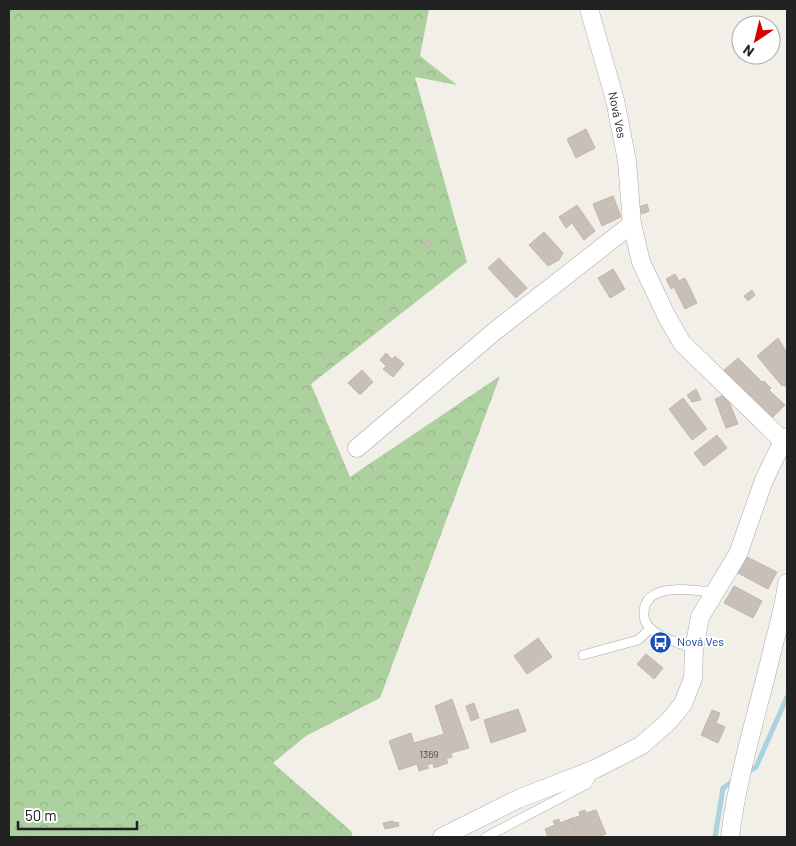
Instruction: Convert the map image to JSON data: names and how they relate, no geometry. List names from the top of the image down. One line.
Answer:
{"streets":{"street":["Nová Ves"]},"places":{"bus stop":["Nová Ves"]},"house_numbers":["1369"],"scale_bar":"50 m","north":"bottom left"}
